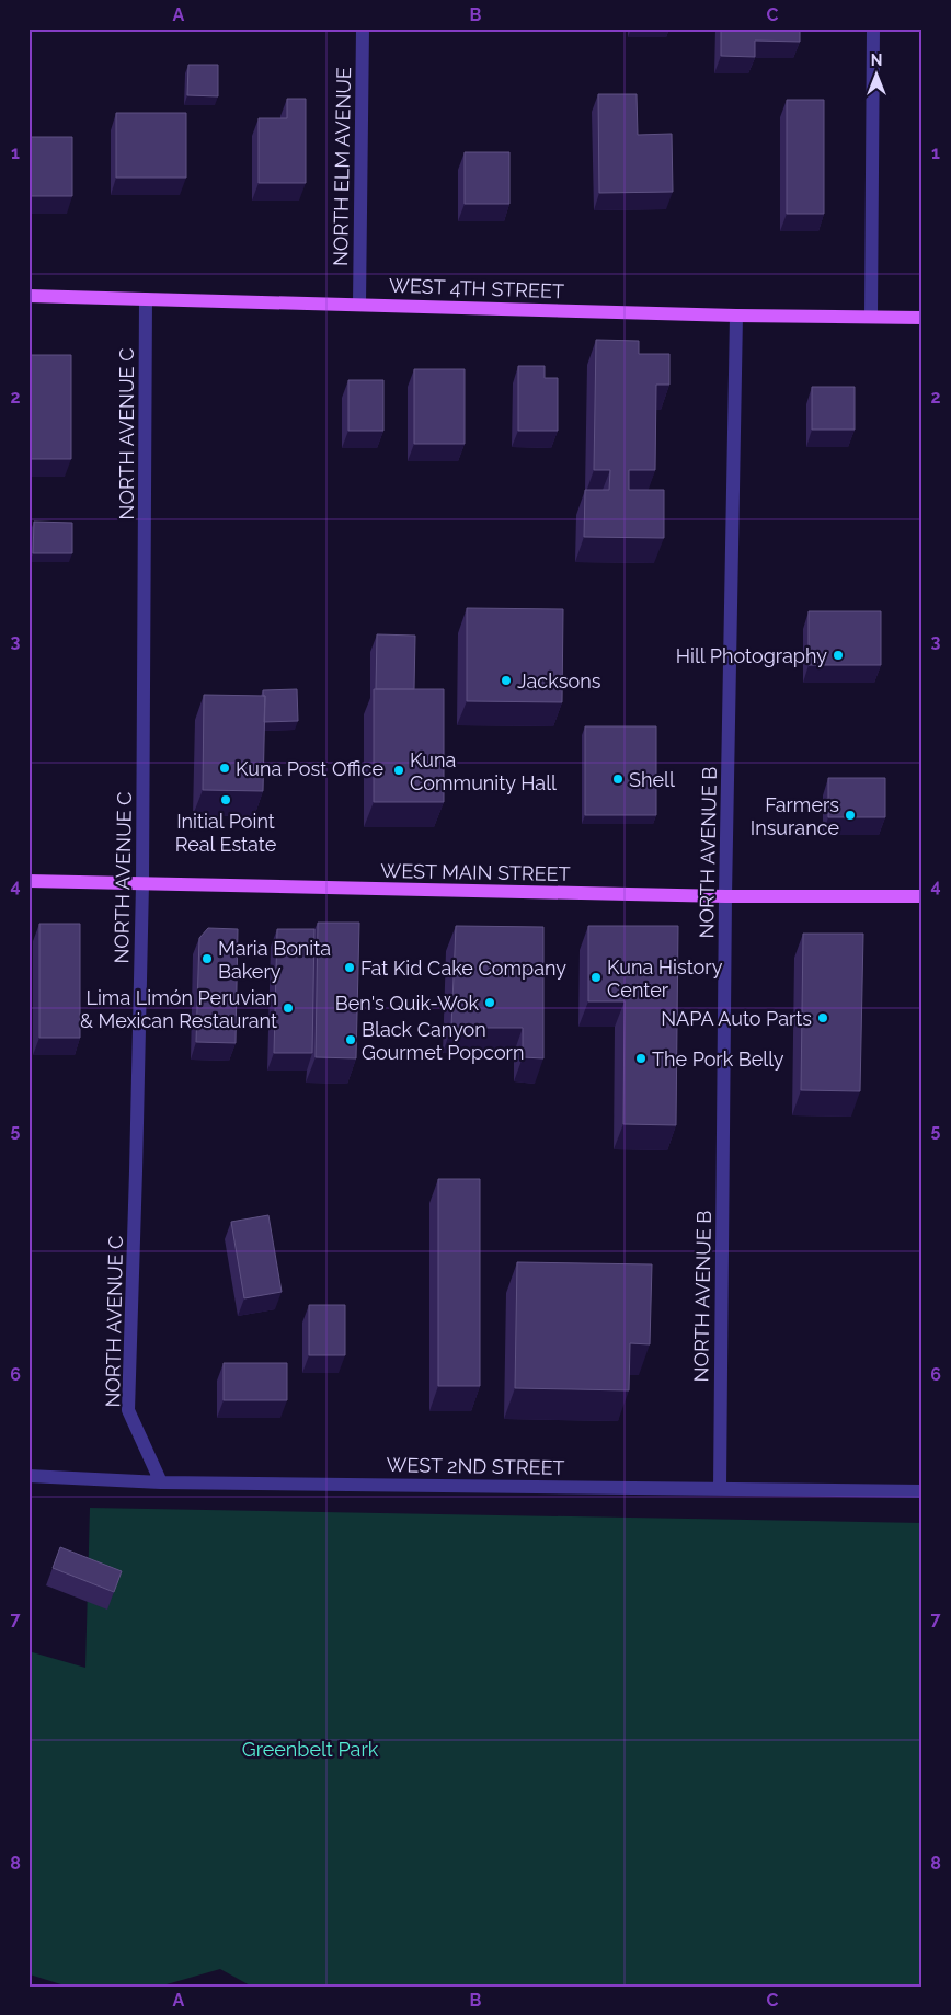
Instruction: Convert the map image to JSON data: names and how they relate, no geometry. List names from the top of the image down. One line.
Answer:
{"streets":{"main road":["WEST 4TH STREET","WEST MAIN STREET"],"street":["NORTH ELM AVENUE","NORTH AVENUE C","NORTH AVENUE B","WEST 2ND STREET"]},"crossings":[["NORTH ELM AVENUE","WEST 4TH STREET"],["WEST 4TH STREET","NORTH AVENUE C"],["WEST 4TH STREET","NORTH AVENUE B"],["NORTH AVENUE C","WEST MAIN STREET"],["NORTH AVENUE C","WEST 2ND STREET"],["NORTH AVENUE B","WEST MAIN STREET"],["NORTH AVENUE B","WEST 2ND STREET"]],"parks":["Greenbelt Park"],"places":["Hill Photography","Jacksons","Kuna Post Office","Kuna Community Hall","Shell","Initial Point Real Estate","Farmers Insurance","Maria Bonita Bakery","Fat Kid Cake Company","Kuna History Center","Ben's Quik-Wok","Lima Limón Peruvian & Mexican Restaurant","NAPA Auto Parts","Black Canyon Gourmet Popcorn","The Pork Belly"],"north":"top","grid":{"columns":["A","B","C"],"rows":["1","2","3","4","5","6","7","8"]}}
